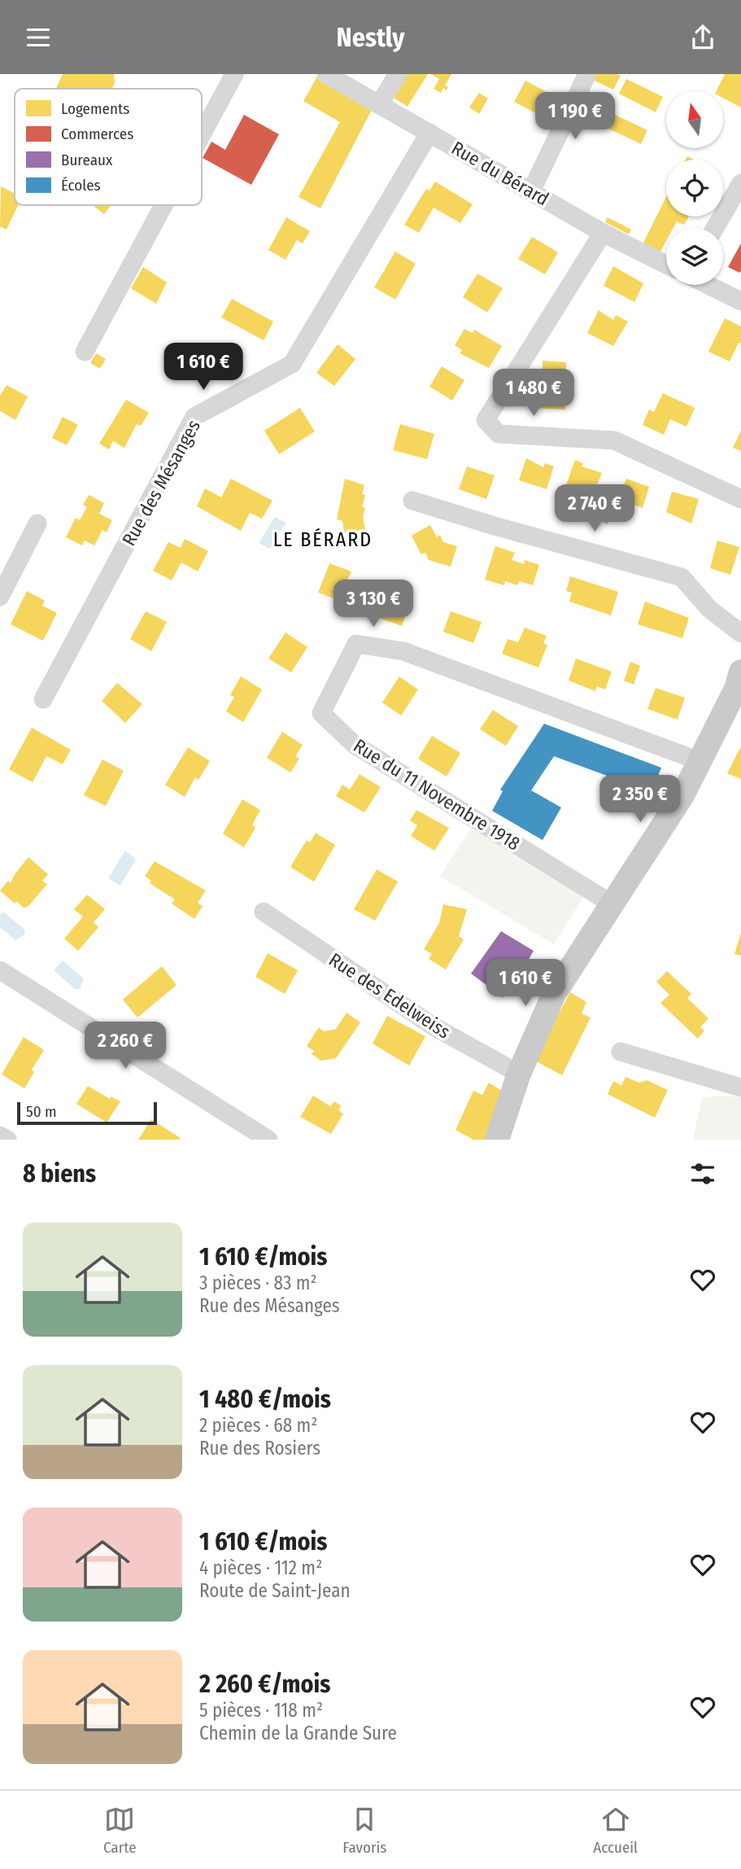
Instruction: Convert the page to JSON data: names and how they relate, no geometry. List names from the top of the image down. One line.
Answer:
{"streets":{"street":["Rue du Bérard","Rue des Mésanges","Rue du 11 Novembre 1918","Rue des Edelweiss"]},"crossings":[["Rue du Bérard","Rue des Mésanges"]],"districts":["LE BÉRARD"],"legend":["Logements","Commerces","Bureaux","Écoles"],"scale_bar":"50 m","north":"top","page":{"header":"Nestly","price":["1 190 €","1 610 €","1 480 €","2 740 €","3 130 €","2 350 €","1 610 €","2 260 €"],"scale":"50 m","heading":"8 biens","list":[{"name":"1 610 €/mois","note":"3 pièces · 83 m² · Rue des Mésanges"},{"name":"1 480 €/mois","note":"2 pièces · 68 m² · Rue des Rosiers"},{"name":"1 610 €/mois","note":"4 pièces · 112 m² · Route de Saint-Jean"},{"name":"2 260 €/mois","note":"5 pièces · 118 m² · Chemin de la Grande Sure"}],"tabs":["Carte","Favoris","Accueil"]}}
